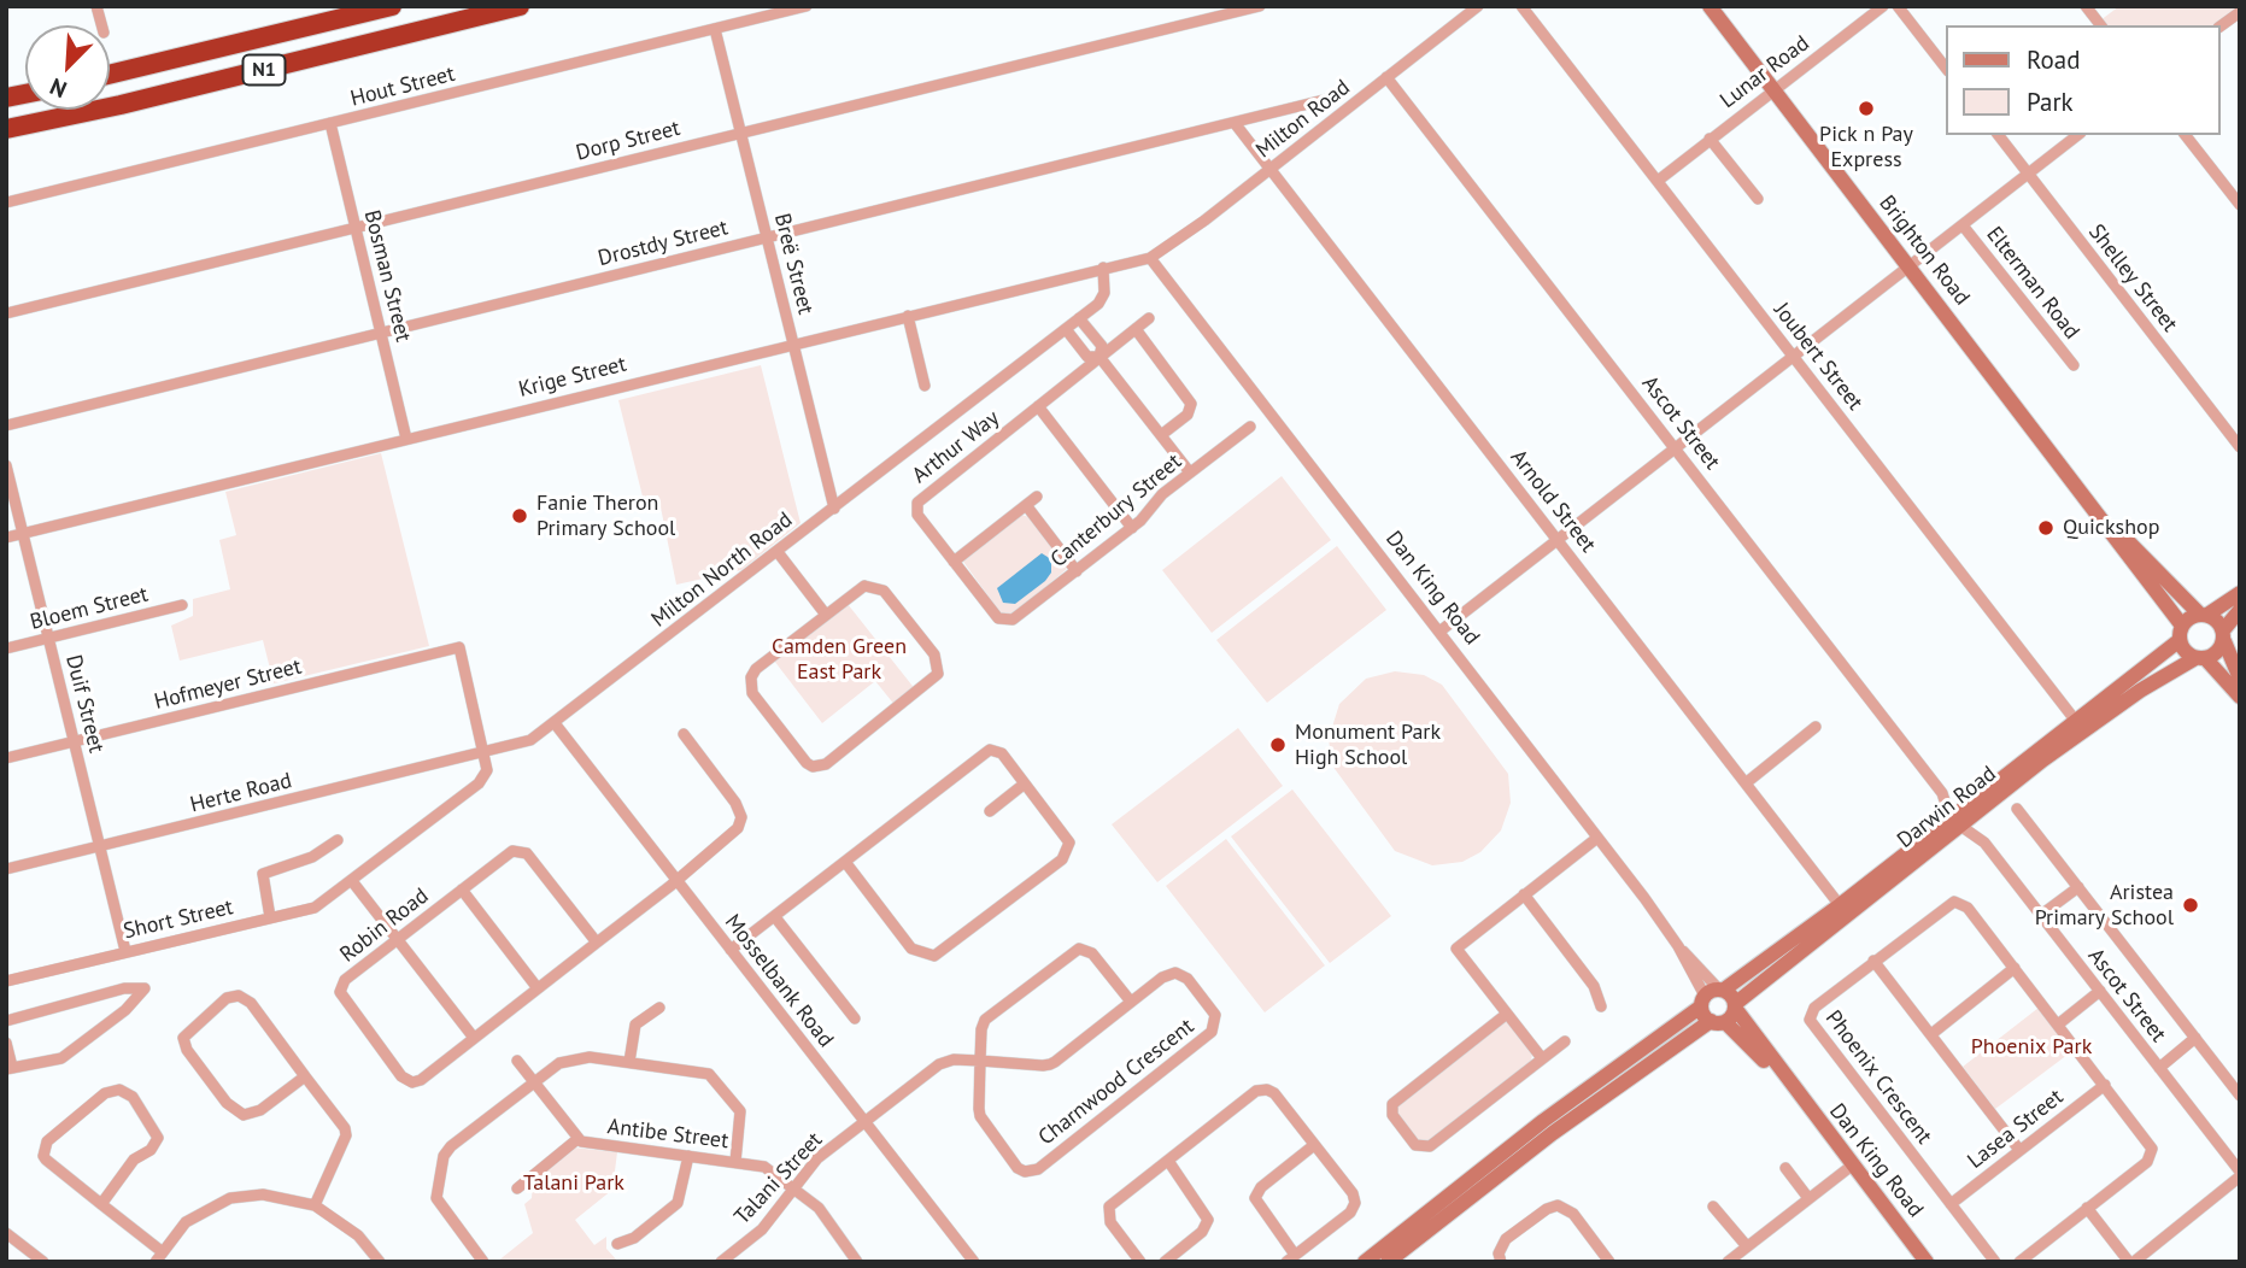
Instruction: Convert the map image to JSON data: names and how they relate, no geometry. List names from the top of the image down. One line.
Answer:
{"streets":{"highway":["N1"],"street":["Lunar Road","Hout Street","Milton Road","Dorp Street","Drostdy Street","Brighton Road","Breë Street","Bosman Street","Shelley Street","Elterman Road","Joubert Street","Krige Street","Ascot Street","Arthur Way","Arnold Street","Canterbury Street","Milton North Road","Dan King Road","Bloem Street","Hofmeyer Street","Duif Street","Herte Road","Darwin Road","Short Street","Robin Road","Mosselbank Road","Phoenix Crescent","Charnwood Crescent","Lasea Street","Antibe Street","Talani Street"]},"crossings":[["Lunar Road","Brighton Road"],["Lunar Road","Joubert Street"],["Hout Street","Breë Street"],["Hout Street","Bosman Street"],["Milton Road","Krige Street"],["Milton Road","Ascot Street"],["Milton Road","Arnold Street"],["Milton Road","Dan King Road"],["Dorp Street","Breë Street"],["Dorp Street","Bosman Street"],["Drostdy Street","Breë Street"],["Drostdy Street","Bosman Street"],["Drostdy Street","Arnold Street"],["Brighton Road","Darwin Road"],["Breë Street","Krige Street"],["Breë Street","Milton North Road"],["Bosman Street","Krige Street"],["Joubert Street","Darwin Road"],["Krige Street","Milton North Road"],["Krige Street","Dan King Road"],["Krige Street","Duif Street"],["Ascot Street","Darwin Road"],["Arthur Way","Canterbury Street"],["Arnold Street","Darwin Road"],["Milton North Road","Hofmeyer Street"],["Milton North Road","Herte Road"],["Milton North Road","Mosselbank Road"],["Dan King Road","Darwin Road"],["Bloem Street","Duif Street"],["Hofmeyer Street","Duif Street"],["Hofmeyer Street","Herte Road"],["Duif Street","Herte Road"],["Duif Street","Short Street"],["Robin Road","Mosselbank Road"],["Mosselbank Road","Talani Street"],["Phoenix Crescent","Lasea Street"],["Charnwood Crescent","Talani Street"],["Antibe Street","Talani Street"]],"parks":["Camden Green East Park","Phoenix Park","Talani Park"],"places":["Pick n Pay Express","Fanie Theron Primary School","Quickshop","Monument Park High School","Aristea Primary School"],"legend":["Road","Park"],"north":"bottom left"}
